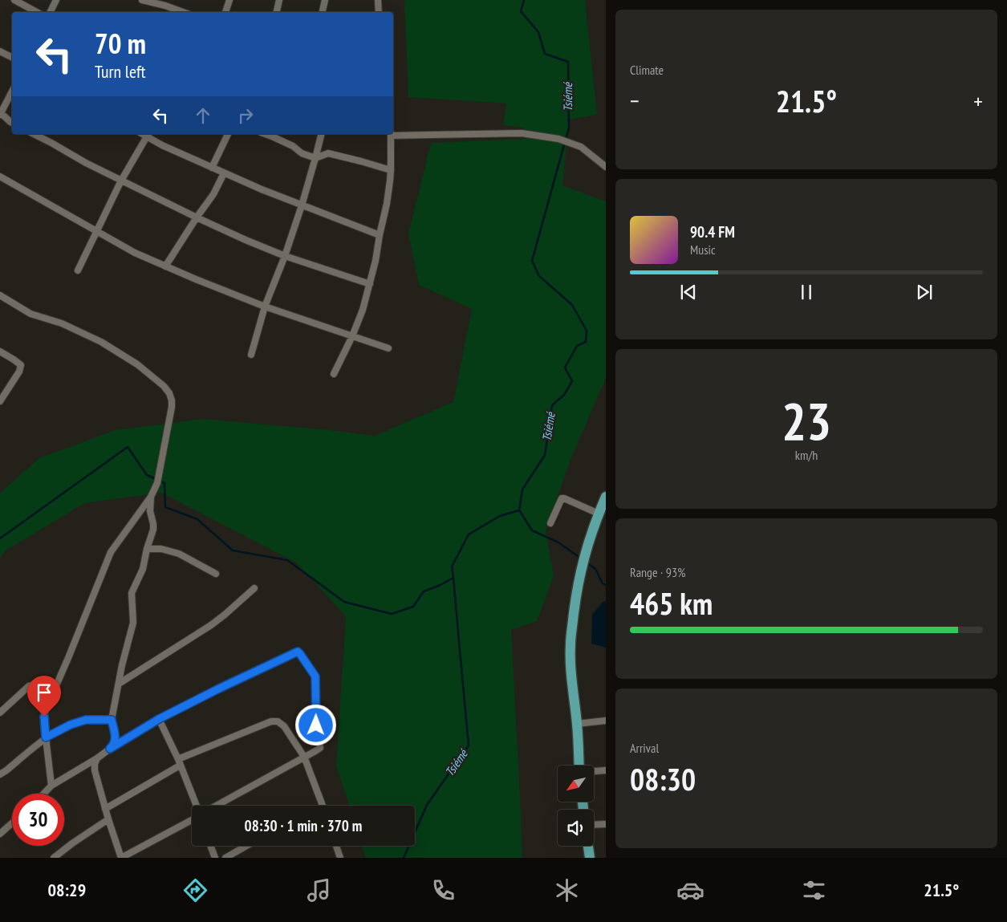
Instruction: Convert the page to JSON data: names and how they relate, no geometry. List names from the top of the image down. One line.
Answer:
{"water":["Tsiémé"],"north":"bottom left","page":{"tile":["Climate",["23","km/h"],["Range · 93%","465 km"],["Arrival","08:30"]],"turn":["70 m","Turn left"],"heat":["−","21.5°","+"],"song":["90.4 FM","Music"],"limit":"30","trip":"08:30 · 1 min · 370 m","tabs":["08:29","21.5°"]}}
